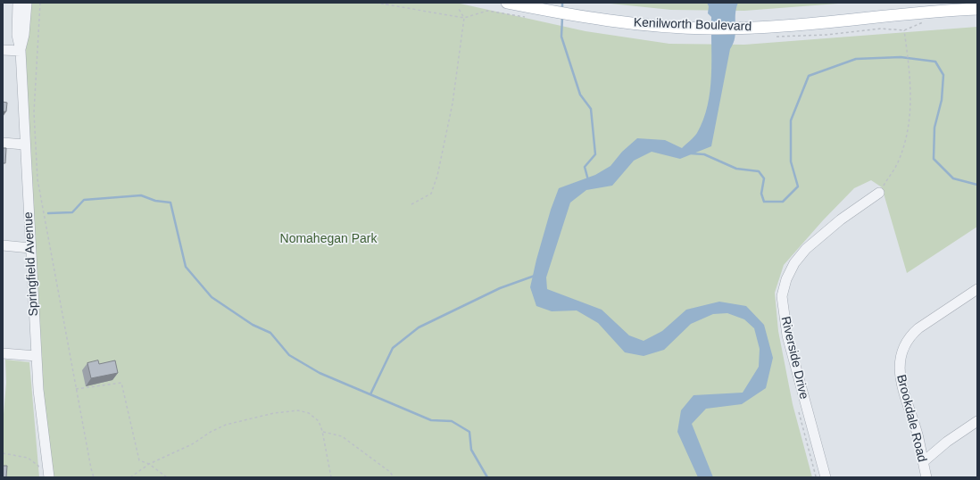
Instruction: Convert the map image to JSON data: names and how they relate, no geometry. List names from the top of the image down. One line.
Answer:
{"streets":{"main road":["Kenilworth Boulevard"],"street":["Springfield Avenue","Riverside Drive","Brookdale Road"]},"parks":["Nomahegan Park"]}
